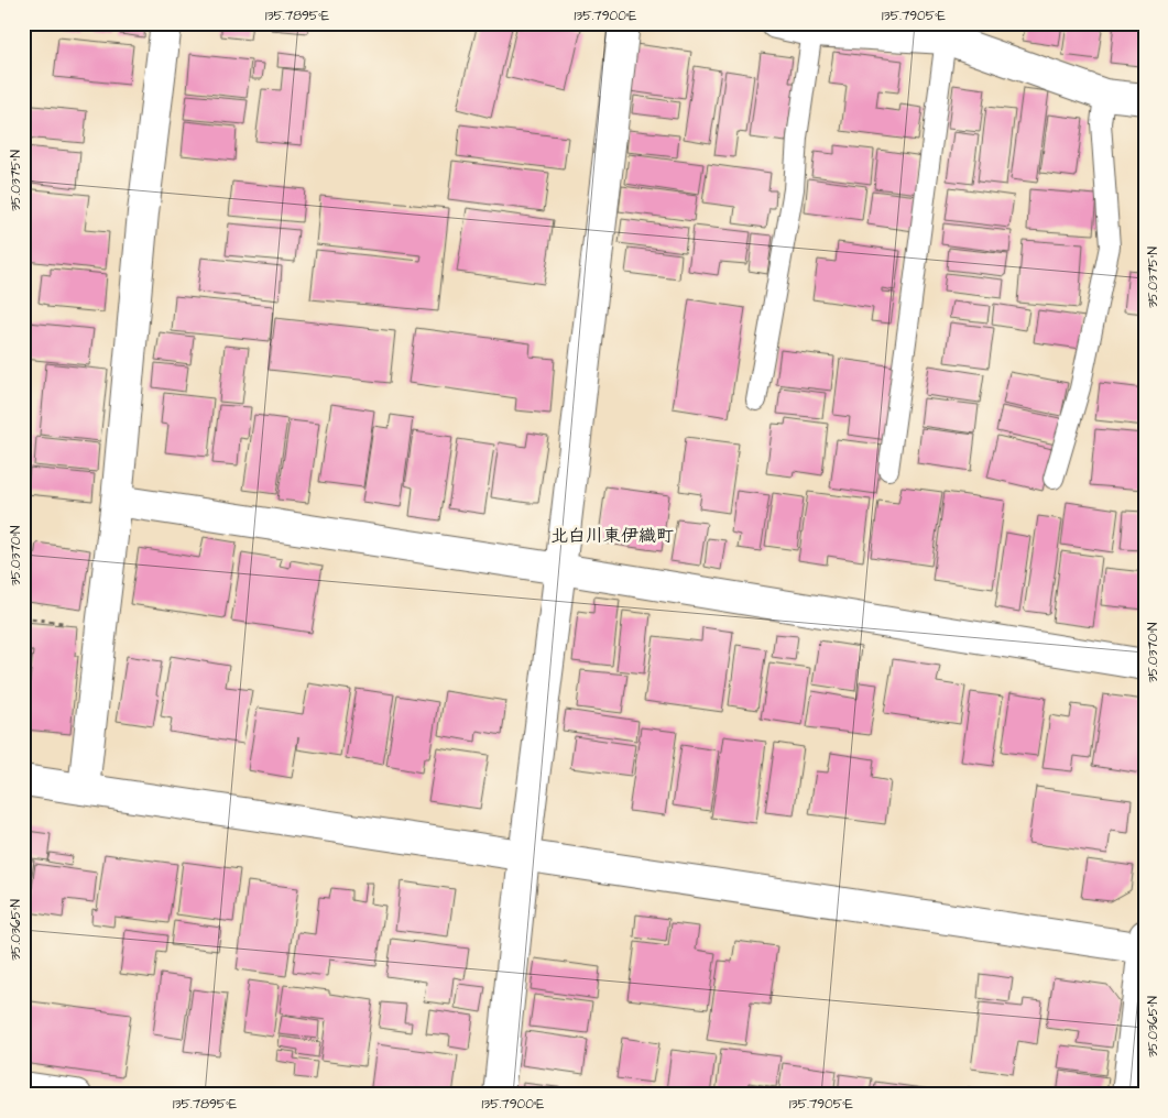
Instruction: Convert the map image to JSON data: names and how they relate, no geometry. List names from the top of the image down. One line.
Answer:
{"districts":["北白川東伊織町"],"coordinates":["135.7895°E","135.7900°E","135.7905°E","35.0375°N","35.0370°N","35.0365°N"]}
